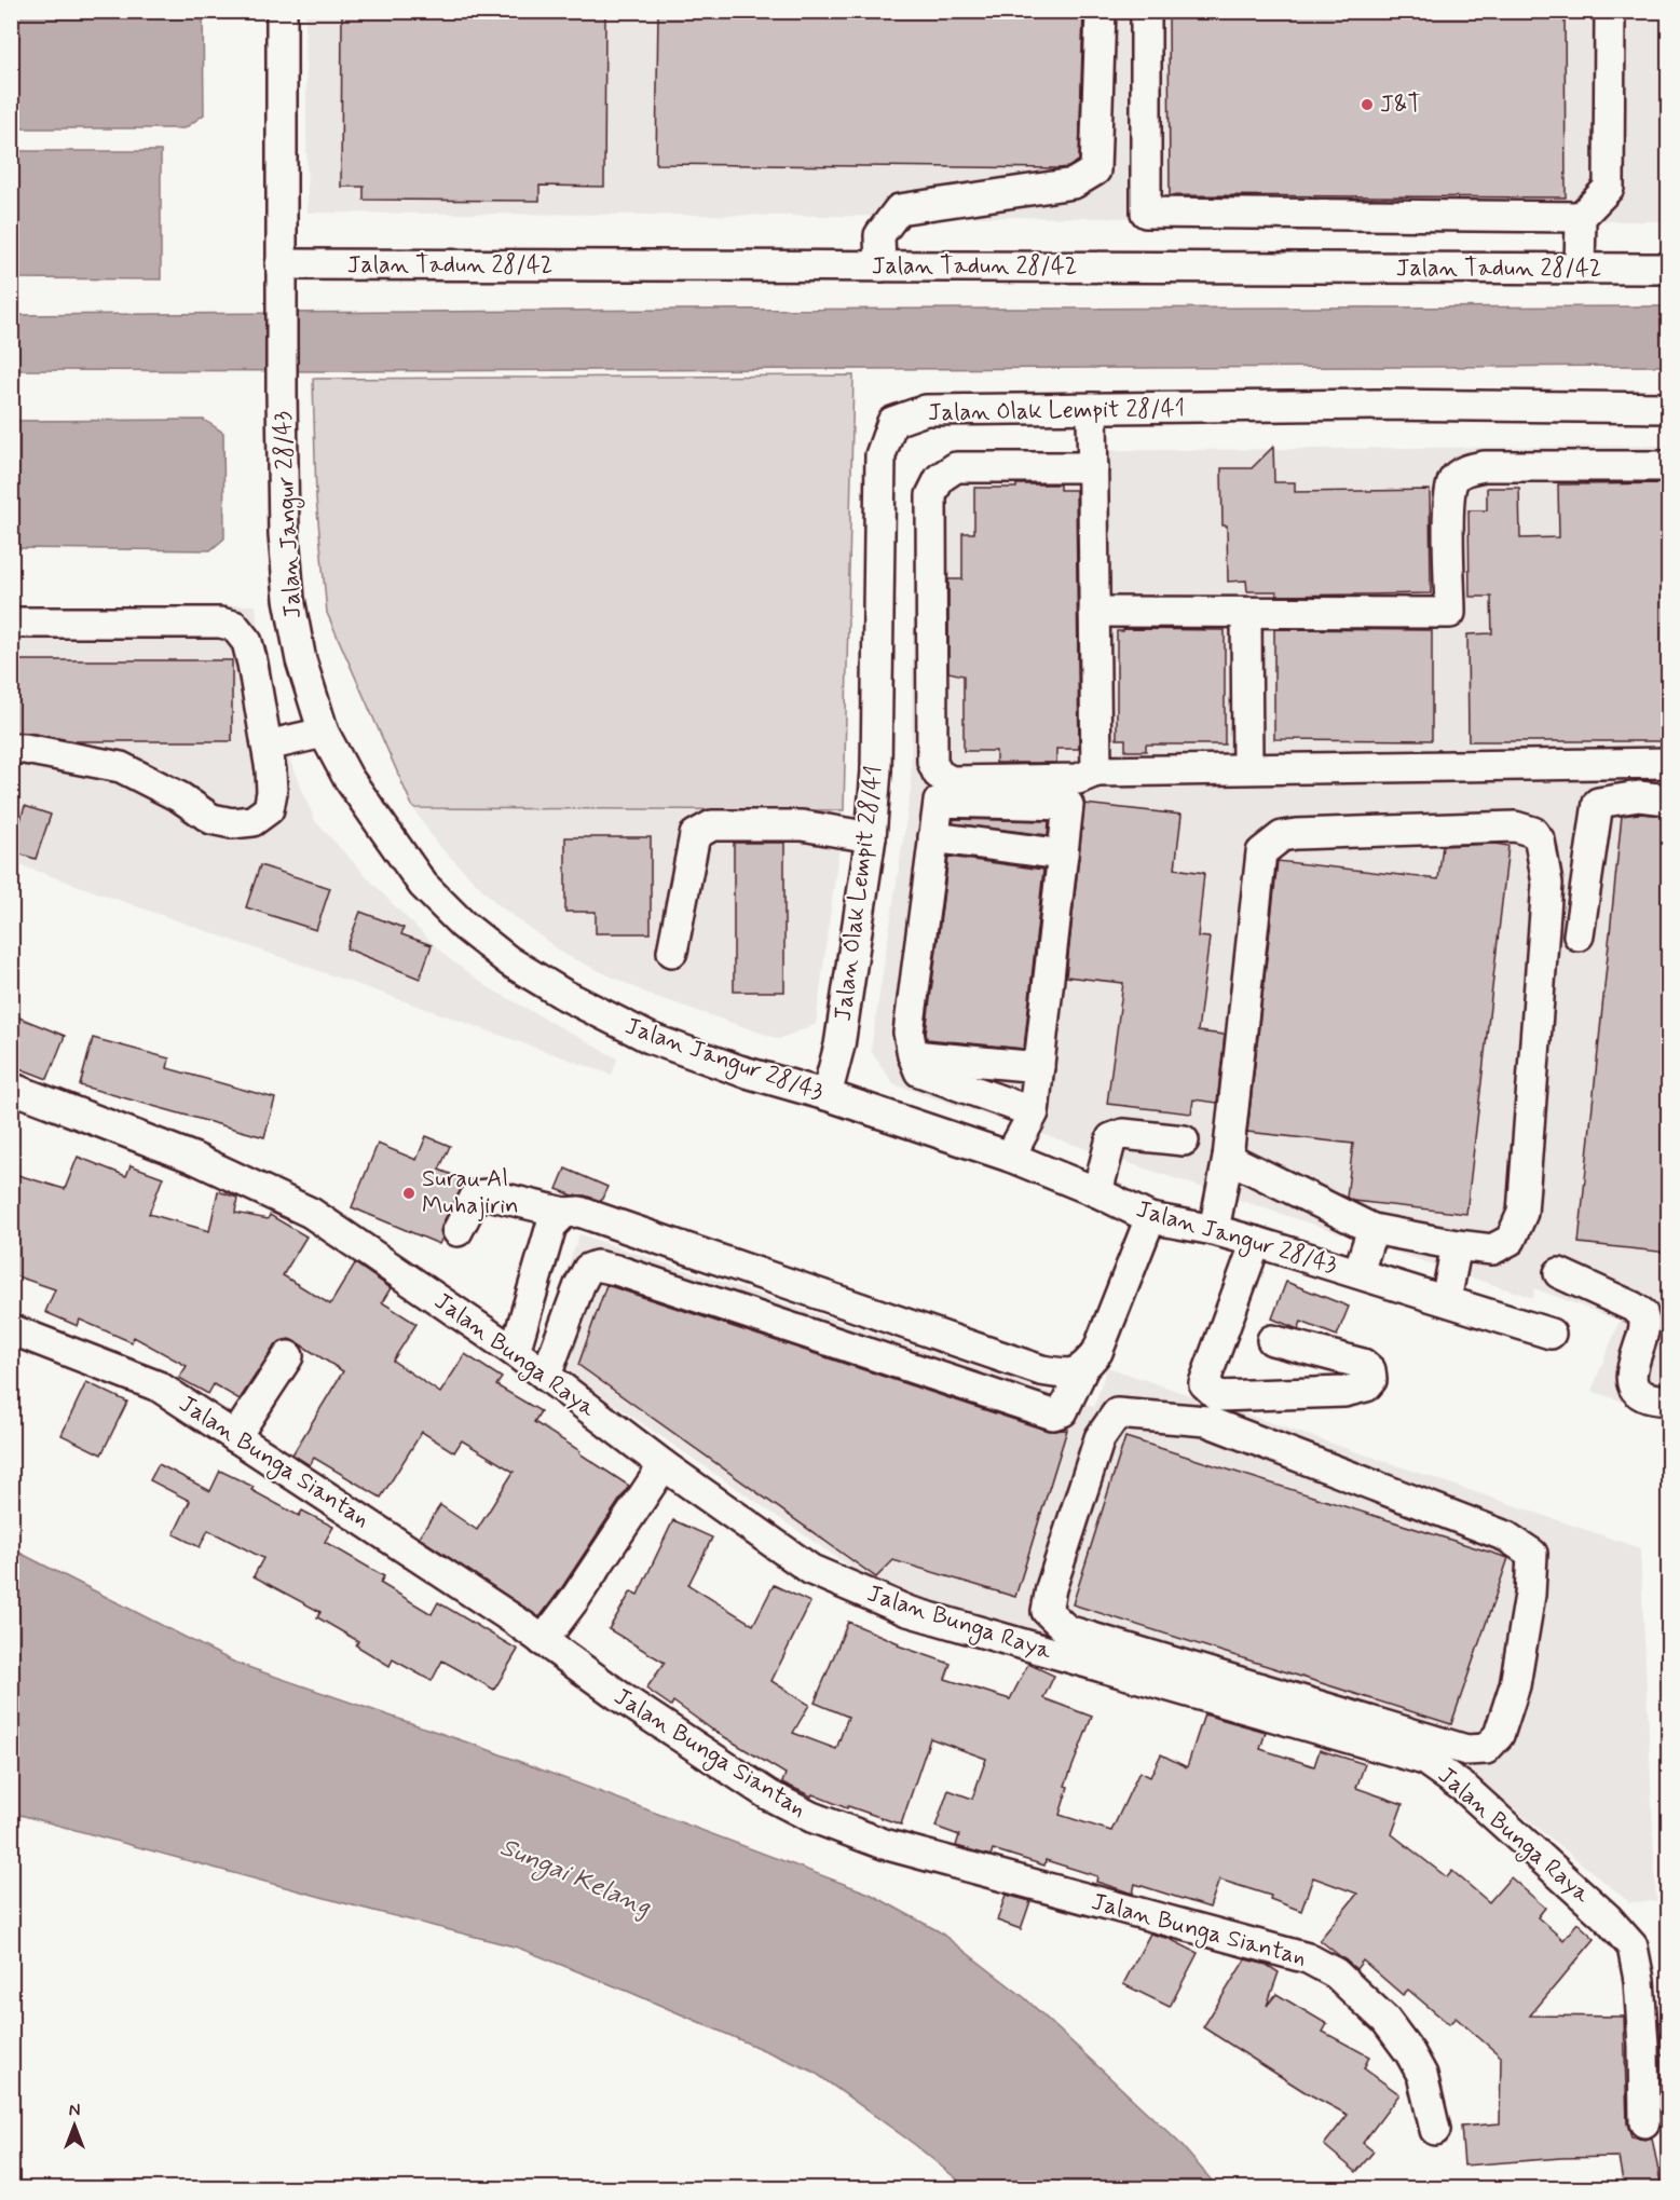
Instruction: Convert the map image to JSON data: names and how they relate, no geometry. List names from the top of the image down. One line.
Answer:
{"streets":{"street":["Jalan Tadun 28/42","Jalan Olak Lempit 28/41","Jalan Jangur 28/43","Jalan Bunga Raya","Jalan Bunga Siantan"]},"crossings":[["Jalan Tadun 28/42","Jalan Jangur 28/43"],["Jalan Olak Lempit 28/41","Jalan Jangur 28/43"]],"water":["Sungai Kelang"],"places":["J&T","Surau Al Muhajirin"],"north":"top"}
